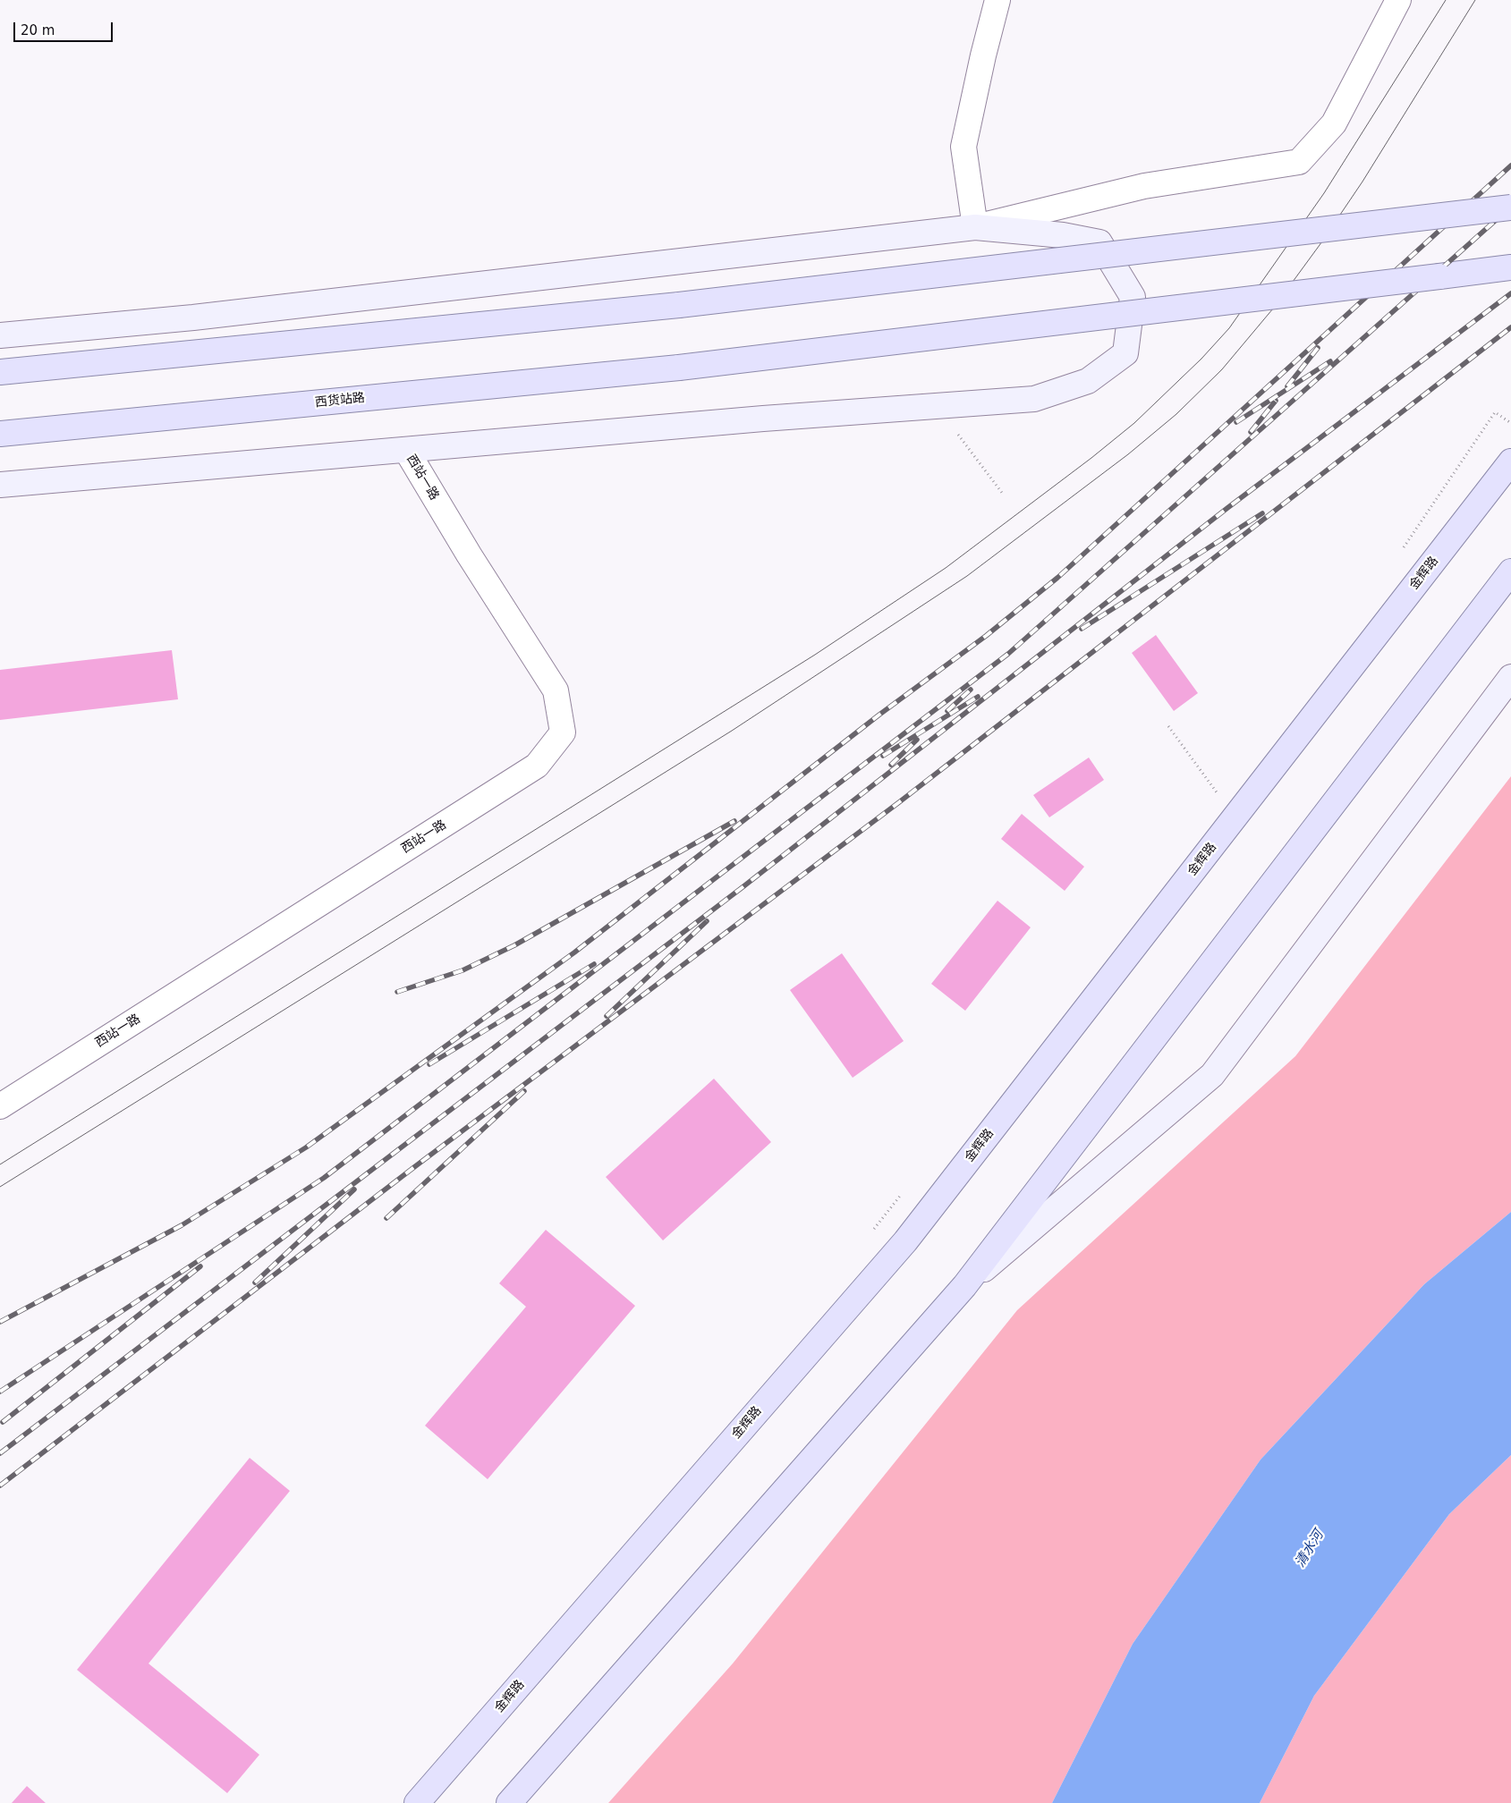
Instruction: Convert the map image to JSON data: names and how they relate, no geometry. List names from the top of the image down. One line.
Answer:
{"streets":{"main road":["西货站路","金辉路"],"street":["西站一路"]},"water":["清水河"],"scale_bar":"20 m"}
